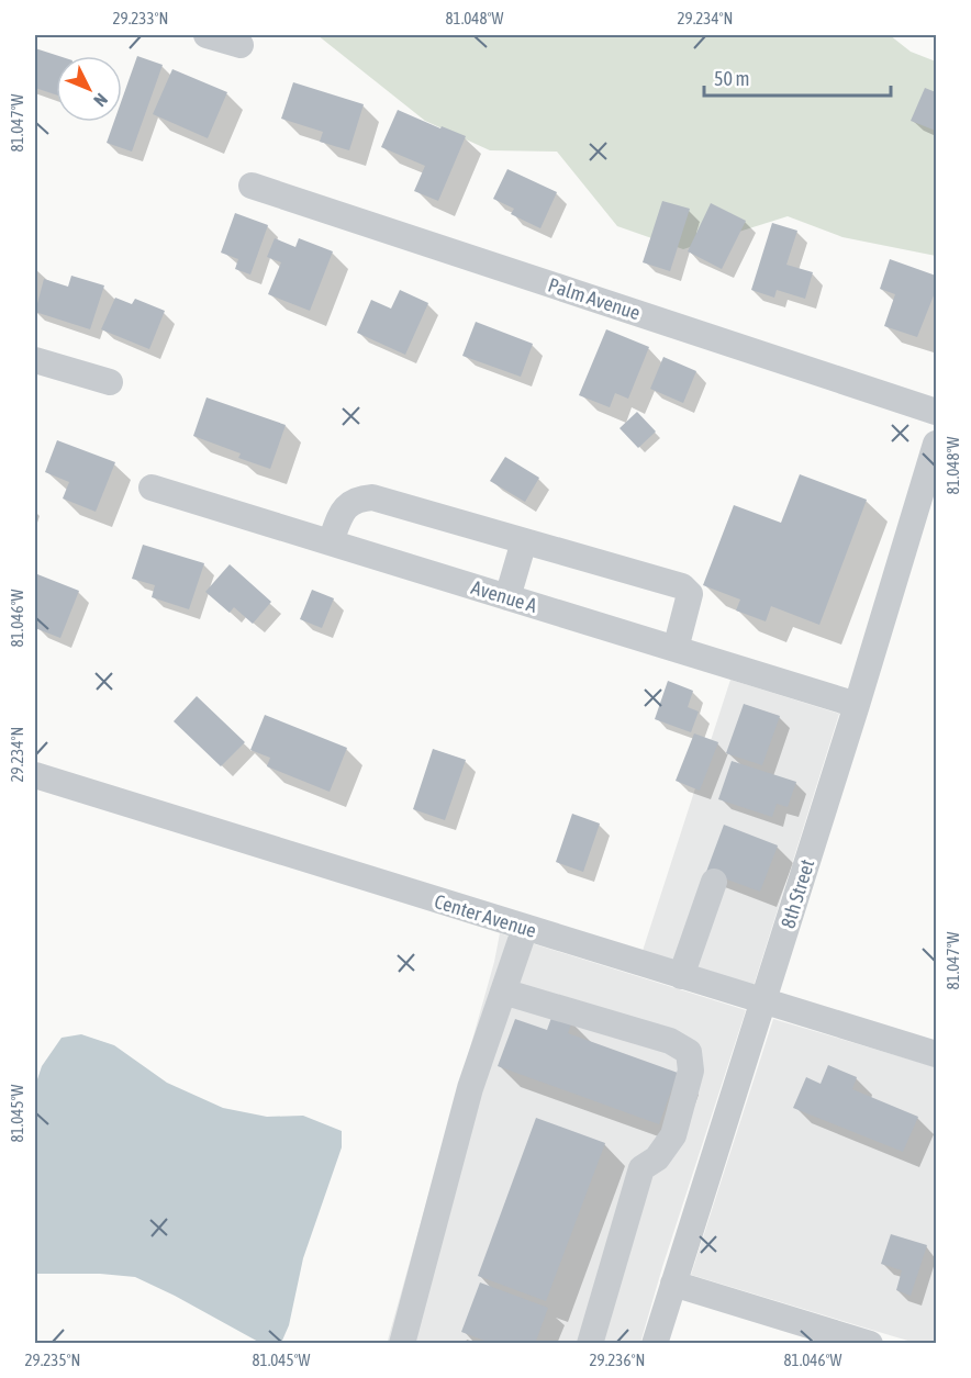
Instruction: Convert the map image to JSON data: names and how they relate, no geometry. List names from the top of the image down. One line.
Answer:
{"streets":{"street":["Palm Avenue","Avenue A","8th Street","Center Avenue"]},"crossings":[["Avenue A","8th Street"],["8th Street","Center Avenue"]],"scale_bar":"50 m","north":"bottom right","coordinates":["29.233°N","81.048°W","29.234°N","81.047°W","81.046°W","81.045°W","29.235°N","29.236°N"]}
